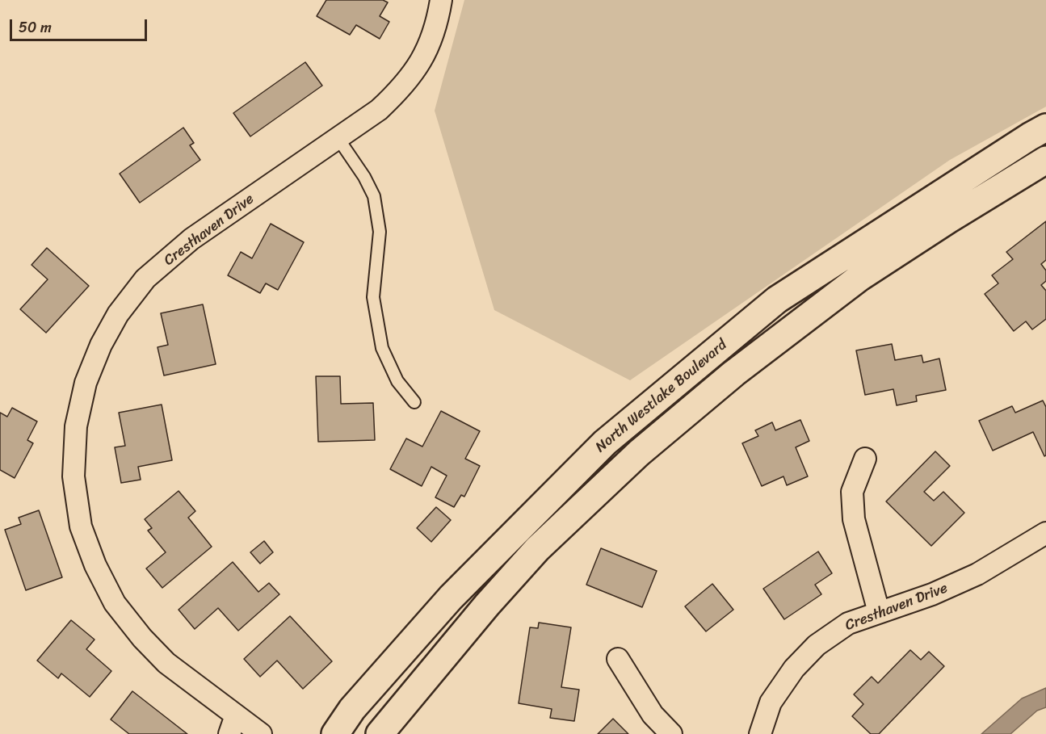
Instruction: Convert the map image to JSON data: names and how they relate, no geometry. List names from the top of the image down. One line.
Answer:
{"streets":{"main road":["North Westlake Boulevard"],"street":["Cresthaven Drive"]},"scale_bar":"50 m"}
